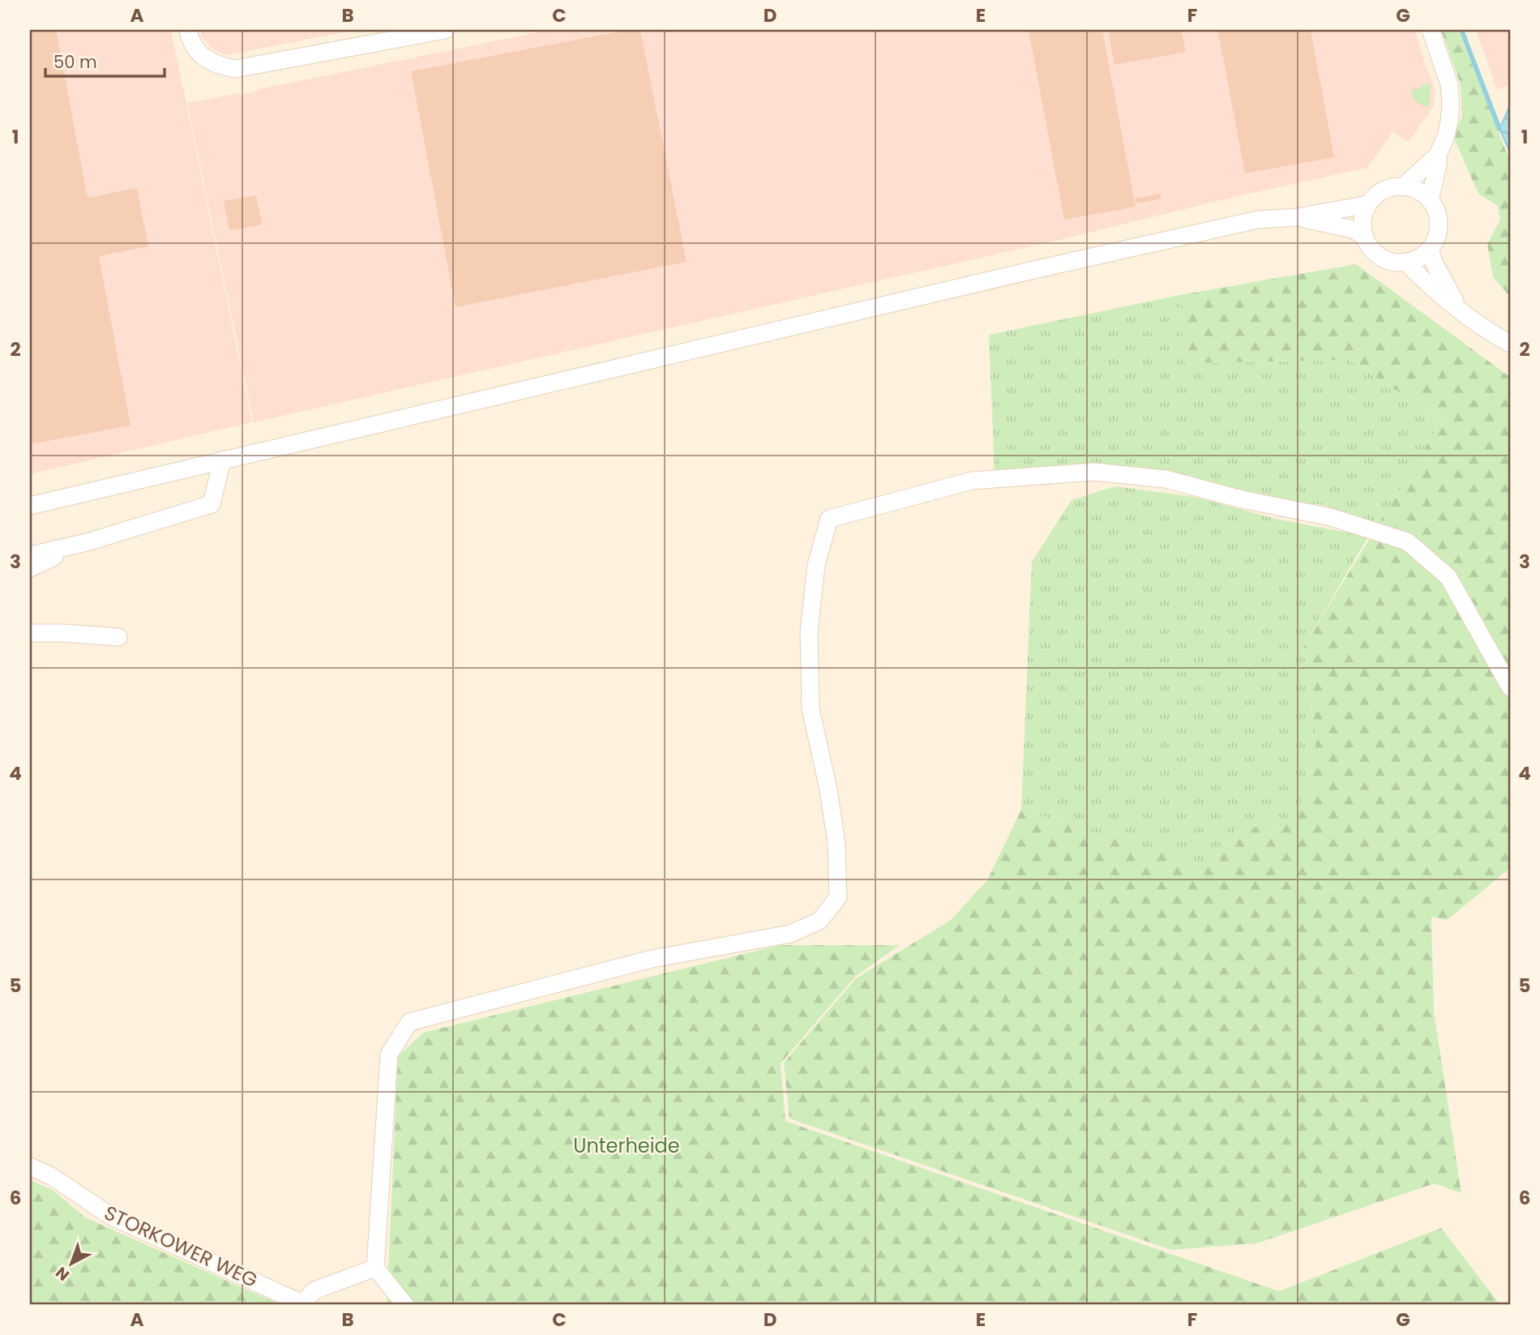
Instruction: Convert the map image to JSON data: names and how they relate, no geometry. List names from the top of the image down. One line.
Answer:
{"streets":{"street":["STORKOWER WEG"]},"parks":["Unterheide"],"scale_bar":"50 m","north":"bottom left","grid":{"columns":["A","B","C","D","E","F","G"],"rows":["1","2","3","4","5","6"]}}
